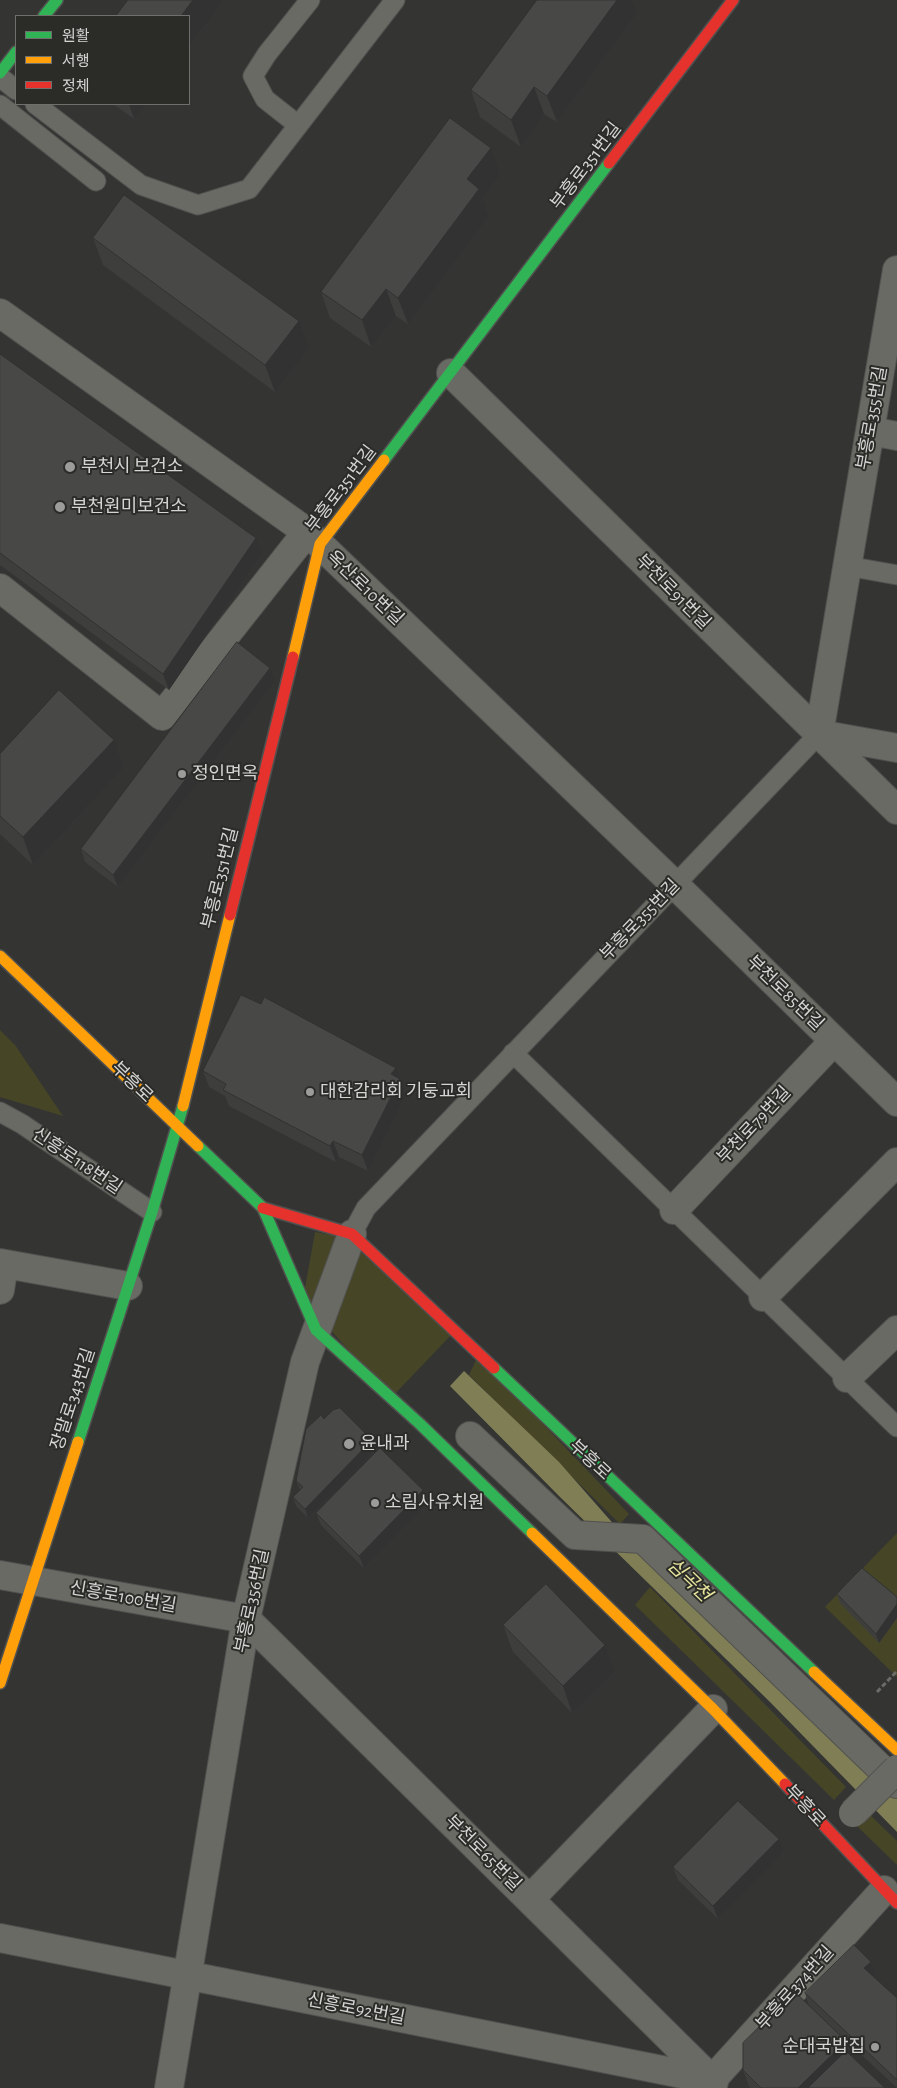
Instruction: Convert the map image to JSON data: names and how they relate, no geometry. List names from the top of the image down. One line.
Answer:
{"streets":{"street":["부흥로351번길","부흥로355번길","옥산로10번길","부천로91번길","부천로85번길","부흥로","부천로79번길","장말로343번길","신흥로100번길","부흥로356번길","부천로65번길","부흥로374번길","신흥로92번길"],"lane":["신흥로118번길"]},"crossings":[["부흥로351번길","옥산로10번길"],["부흥로351번길","부천로91번길"],["부흥로351번길","부흥로"],["부흥로351번길","장말로343번길"],["부흥로355번길","옥산로10번길"],["부흥로355번길","부천로91번길"],["부흥로355번길","부천로85번길"],["부흥로355번길","부흥로"],["부흥로355번길","부흥로356번길"],["옥산로10번길","부천로85번길"],["부천로85번길","부천로79번길"],["부흥로","장말로343번길"],["부흥로","부흥로356번길"],["부흥로","부흥로374번길"],["신흥로118번길","장말로343번길"],["장말로343번길","신흥로100번길"],["신흥로100번길","부흥로356번길"],["신흥로100번길","부천로65번길"],["부흥로356번길","부천로65번길"],["부흥로356번길","신흥로92번길"],["부천로65번길","부흥로374번길"],["부천로65번길","신흥로92번길"],["부흥로374번길","신흥로92번길"]],"water":["심곡천"],"places":["부천시 보건소","부천원미보건소","정인면옥","대한감리회 기둥교회","윤내과","소림사유치원","순대국밥집"],"legend":["원활","서행","정체"]}
